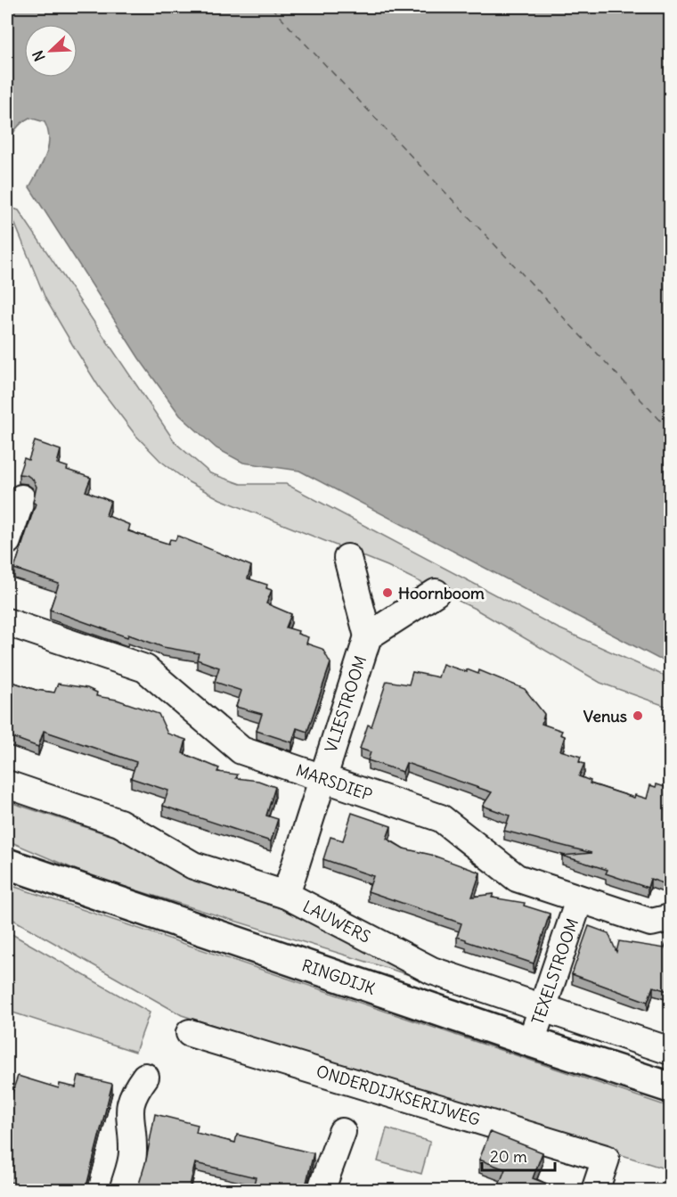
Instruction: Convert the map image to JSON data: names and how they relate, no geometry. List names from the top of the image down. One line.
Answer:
{"streets":{"main road":["RINGDIJK"],"street":["VLIESTROOM","MARSDIEP","LAUWERS","TEXELSTROOM","ONDERDIJKSERIJWEG"]},"crossings":[["VLIESTROOM","MARSDIEP"],["VLIESTROOM","LAUWERS"],["MARSDIEP","TEXELSTROOM"],["LAUWERS","TEXELSTROOM"],["TEXELSTROOM","RINGDIJK"]],"places":["Hoornboom","Venus"],"scale_bar":"20 m","north":"bottom left"}
